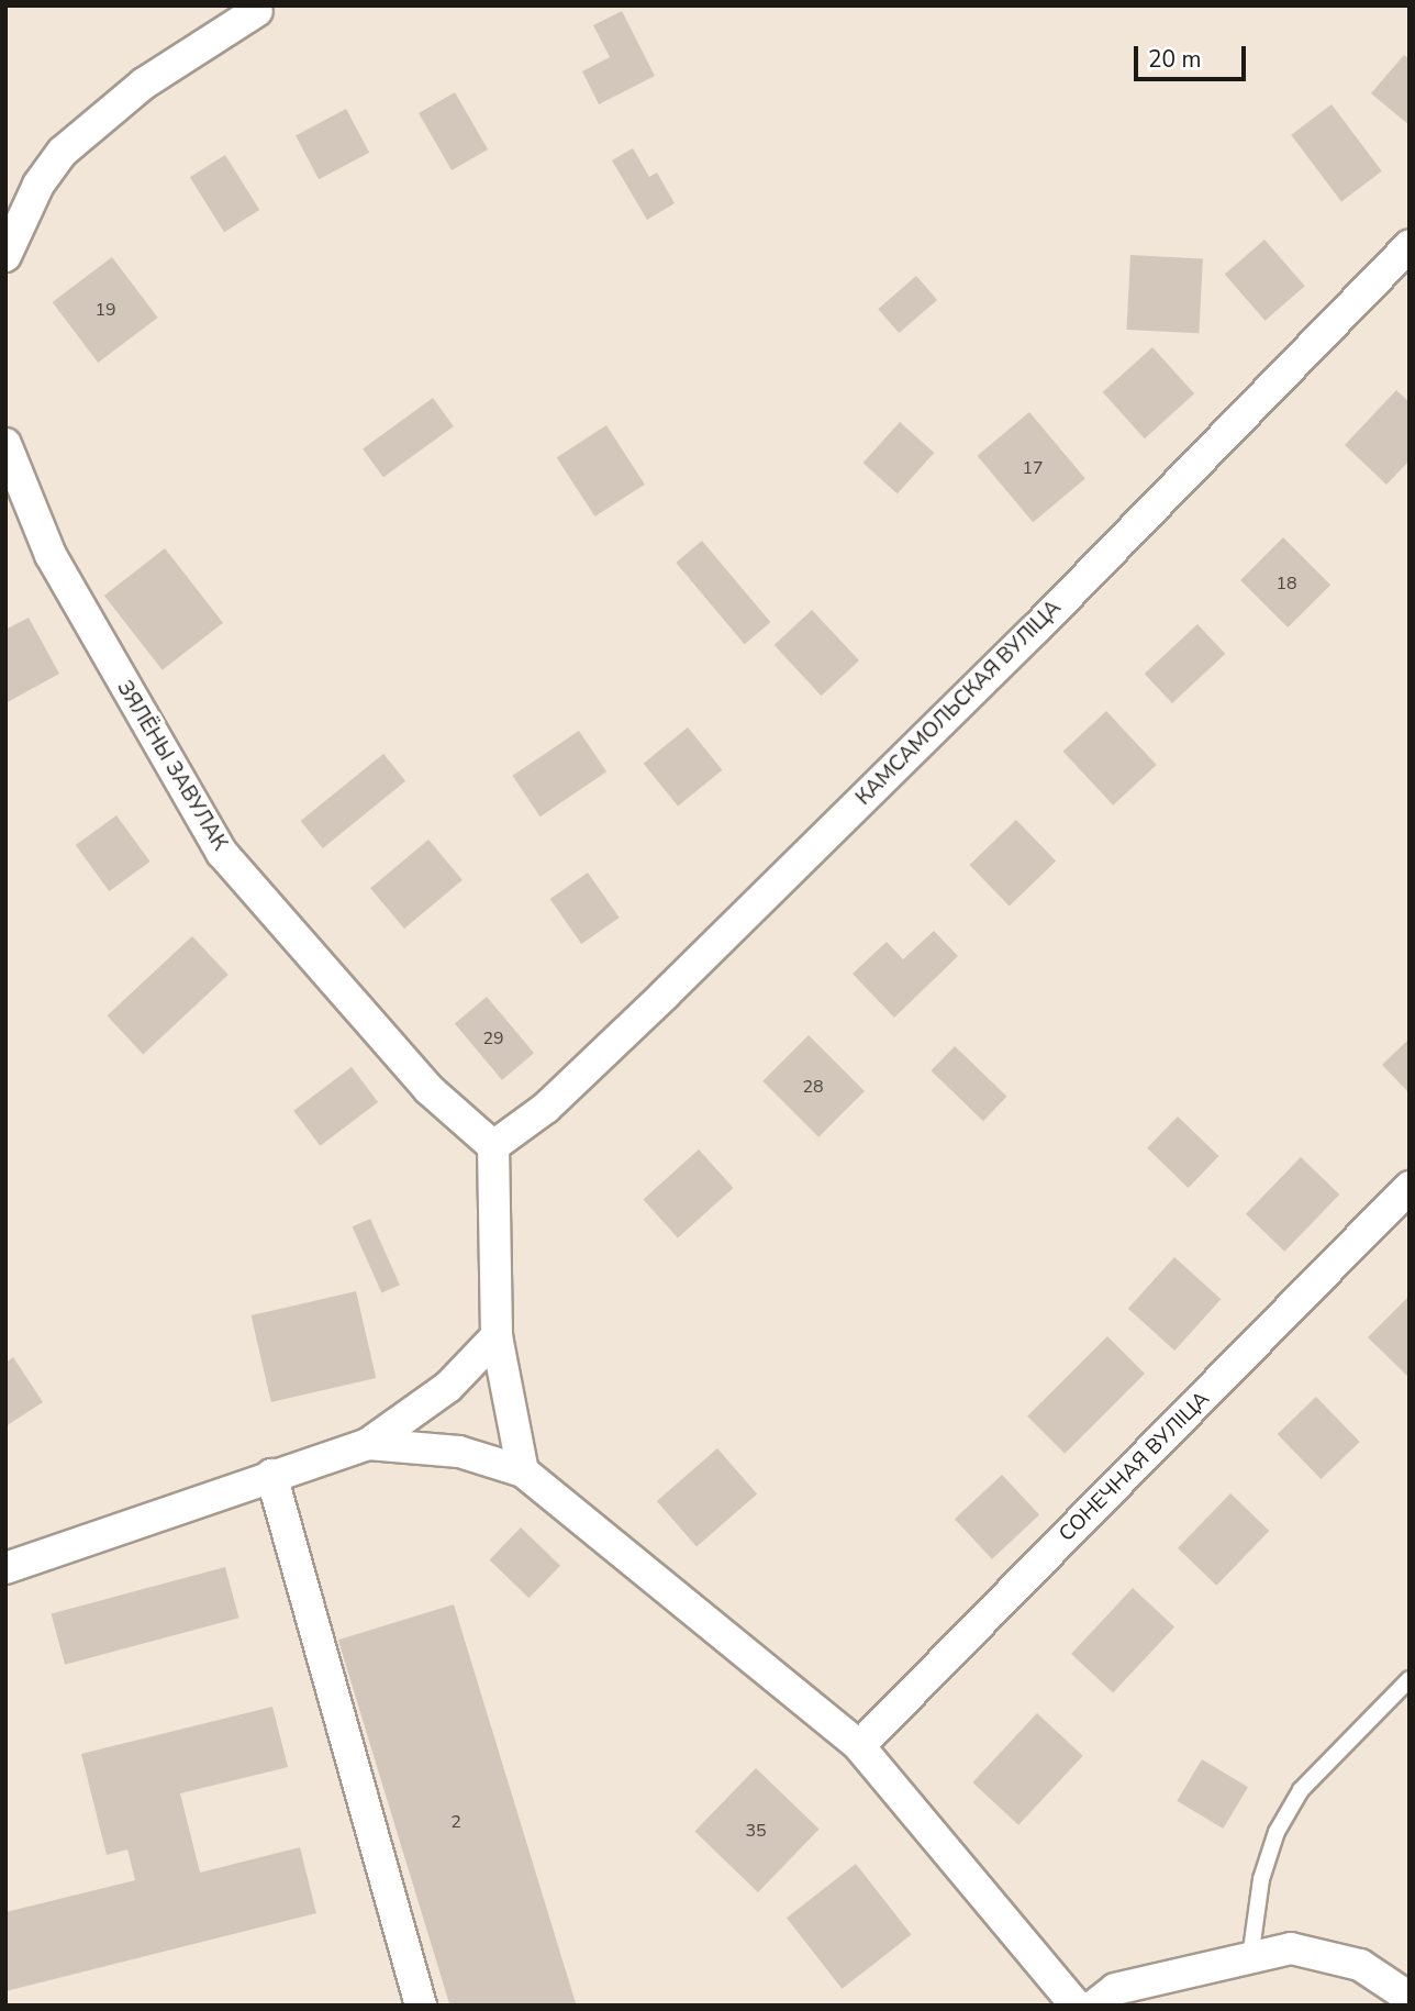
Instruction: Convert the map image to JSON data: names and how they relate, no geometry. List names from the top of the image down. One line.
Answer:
{"streets":{"street":["КАМСАМОЛЬСКАЯ ВУЛІЦА","ЗЯЛЁНЫ ЗАВУЛАК","СОНЕЧНАЯ ВУЛІЦА"]},"crossings":[["КАМСАМОЛЬСКАЯ ВУЛІЦА","ЗЯЛЁНЫ ЗАВУЛАК"]],"house_numbers":["19","17","18","29","28","2","35"],"scale_bar":"20 m"}
